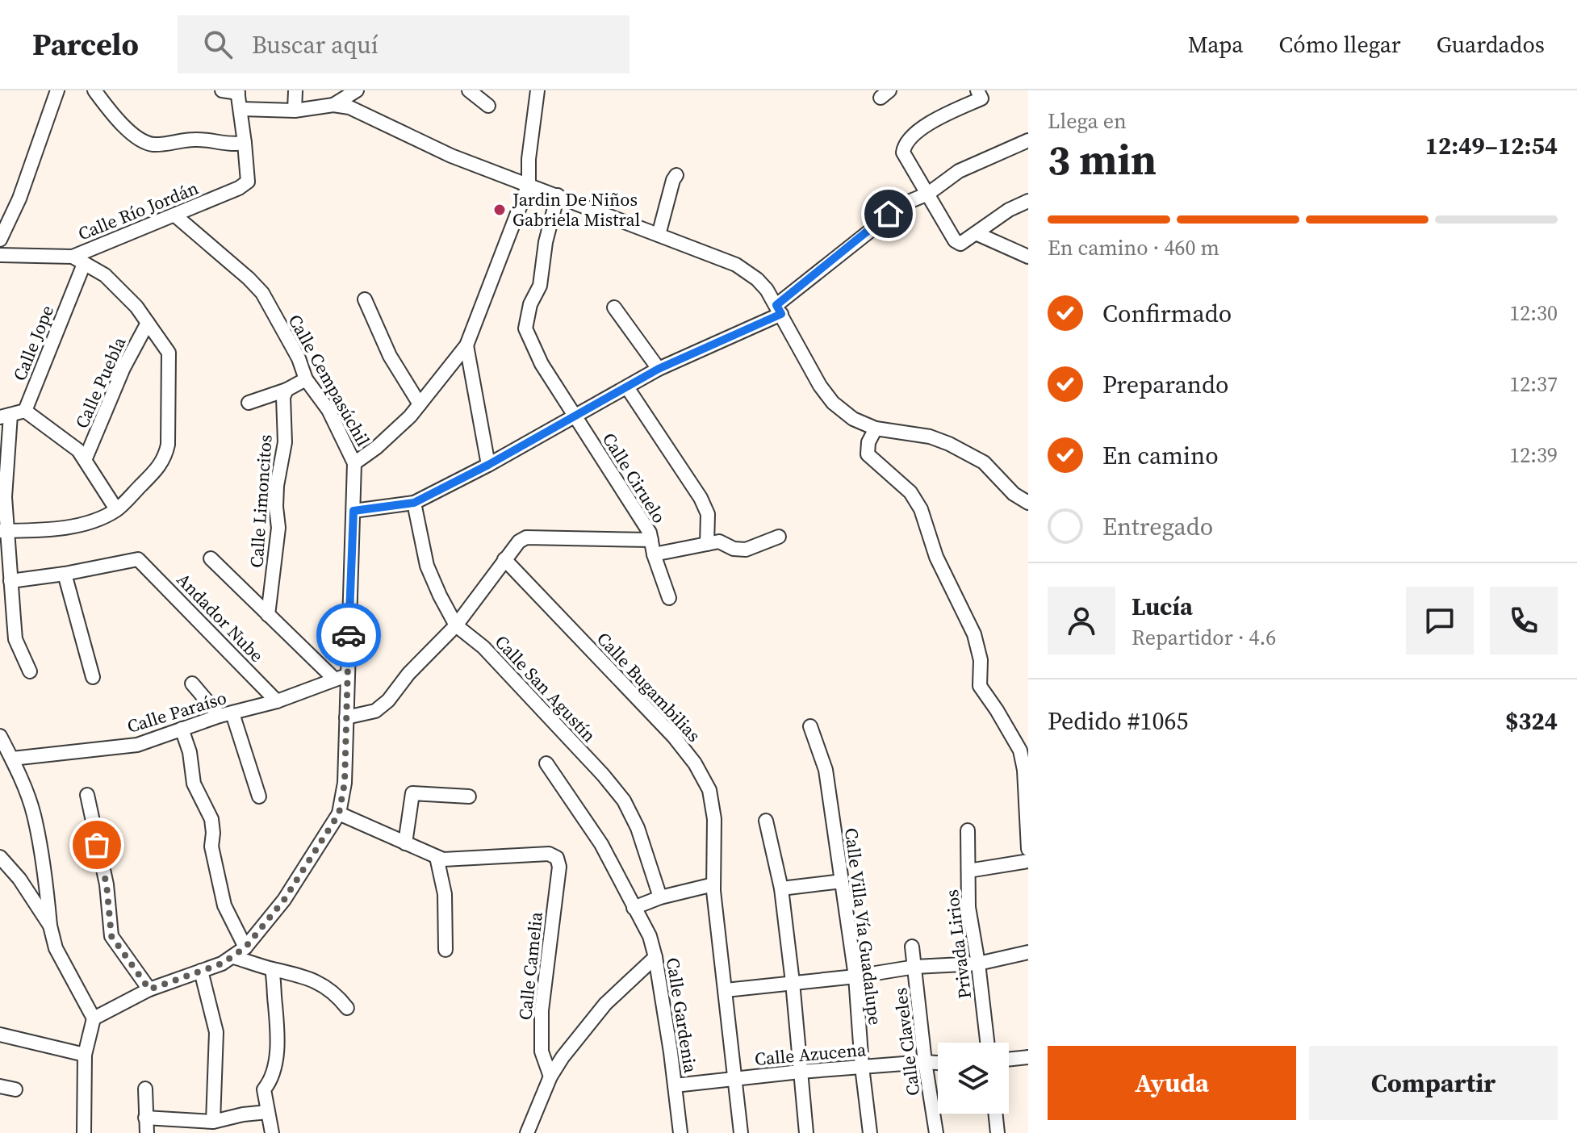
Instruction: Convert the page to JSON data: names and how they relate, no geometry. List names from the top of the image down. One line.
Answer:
{"streets":{"street":["Calle Río Jordán","Calle Jope","Calle Cempasúchil","Calle Puebla","Calle Ciruelo","Calle Limoncitos","Andador Nube","Calle Bugambilias","Calle San Agustín","Calle Paraíso","Calle Villa Vía Guadalupe","Privada Lirios","Calle Camelia","Calle Gardenia","Calle Claveles","Calle Azucena"]},"crossings":[["Calle Río Jordán","Calle Jope"],["Calle Río Jordán","Calle Cempasúchil"],["Calle Jope","Calle Puebla"],["Calle Cempasúchil","Calle Paraíso"],["Andador Nube","Calle Paraíso"],["Calle Bugambilias","Calle Azucena"],["Calle Villa Vía Guadalupe","Calle Azucena"],["Calle Gardenia","Calle Azucena"],["Calle Claveles","Calle Azucena"]],"places":["Jardin De Niños Gabriela Mistral"],"page":{"header":"Parcelo","search":"Buscar aquí","nav":["Mapa","Cómo llegar","Guardados"],"heading":["3 min","Llega en","12:49–12:54"],"panel":["Lucía","Repartidor · 4.6","Pedido #1065","$324"],"bar":"En camino · 460 m","list":[["Confirmado","12:30"],["Preparando","12:37"],["En camino","12:39"],"Entregado"],"buttons":["Ayuda","Compartir"]}}
